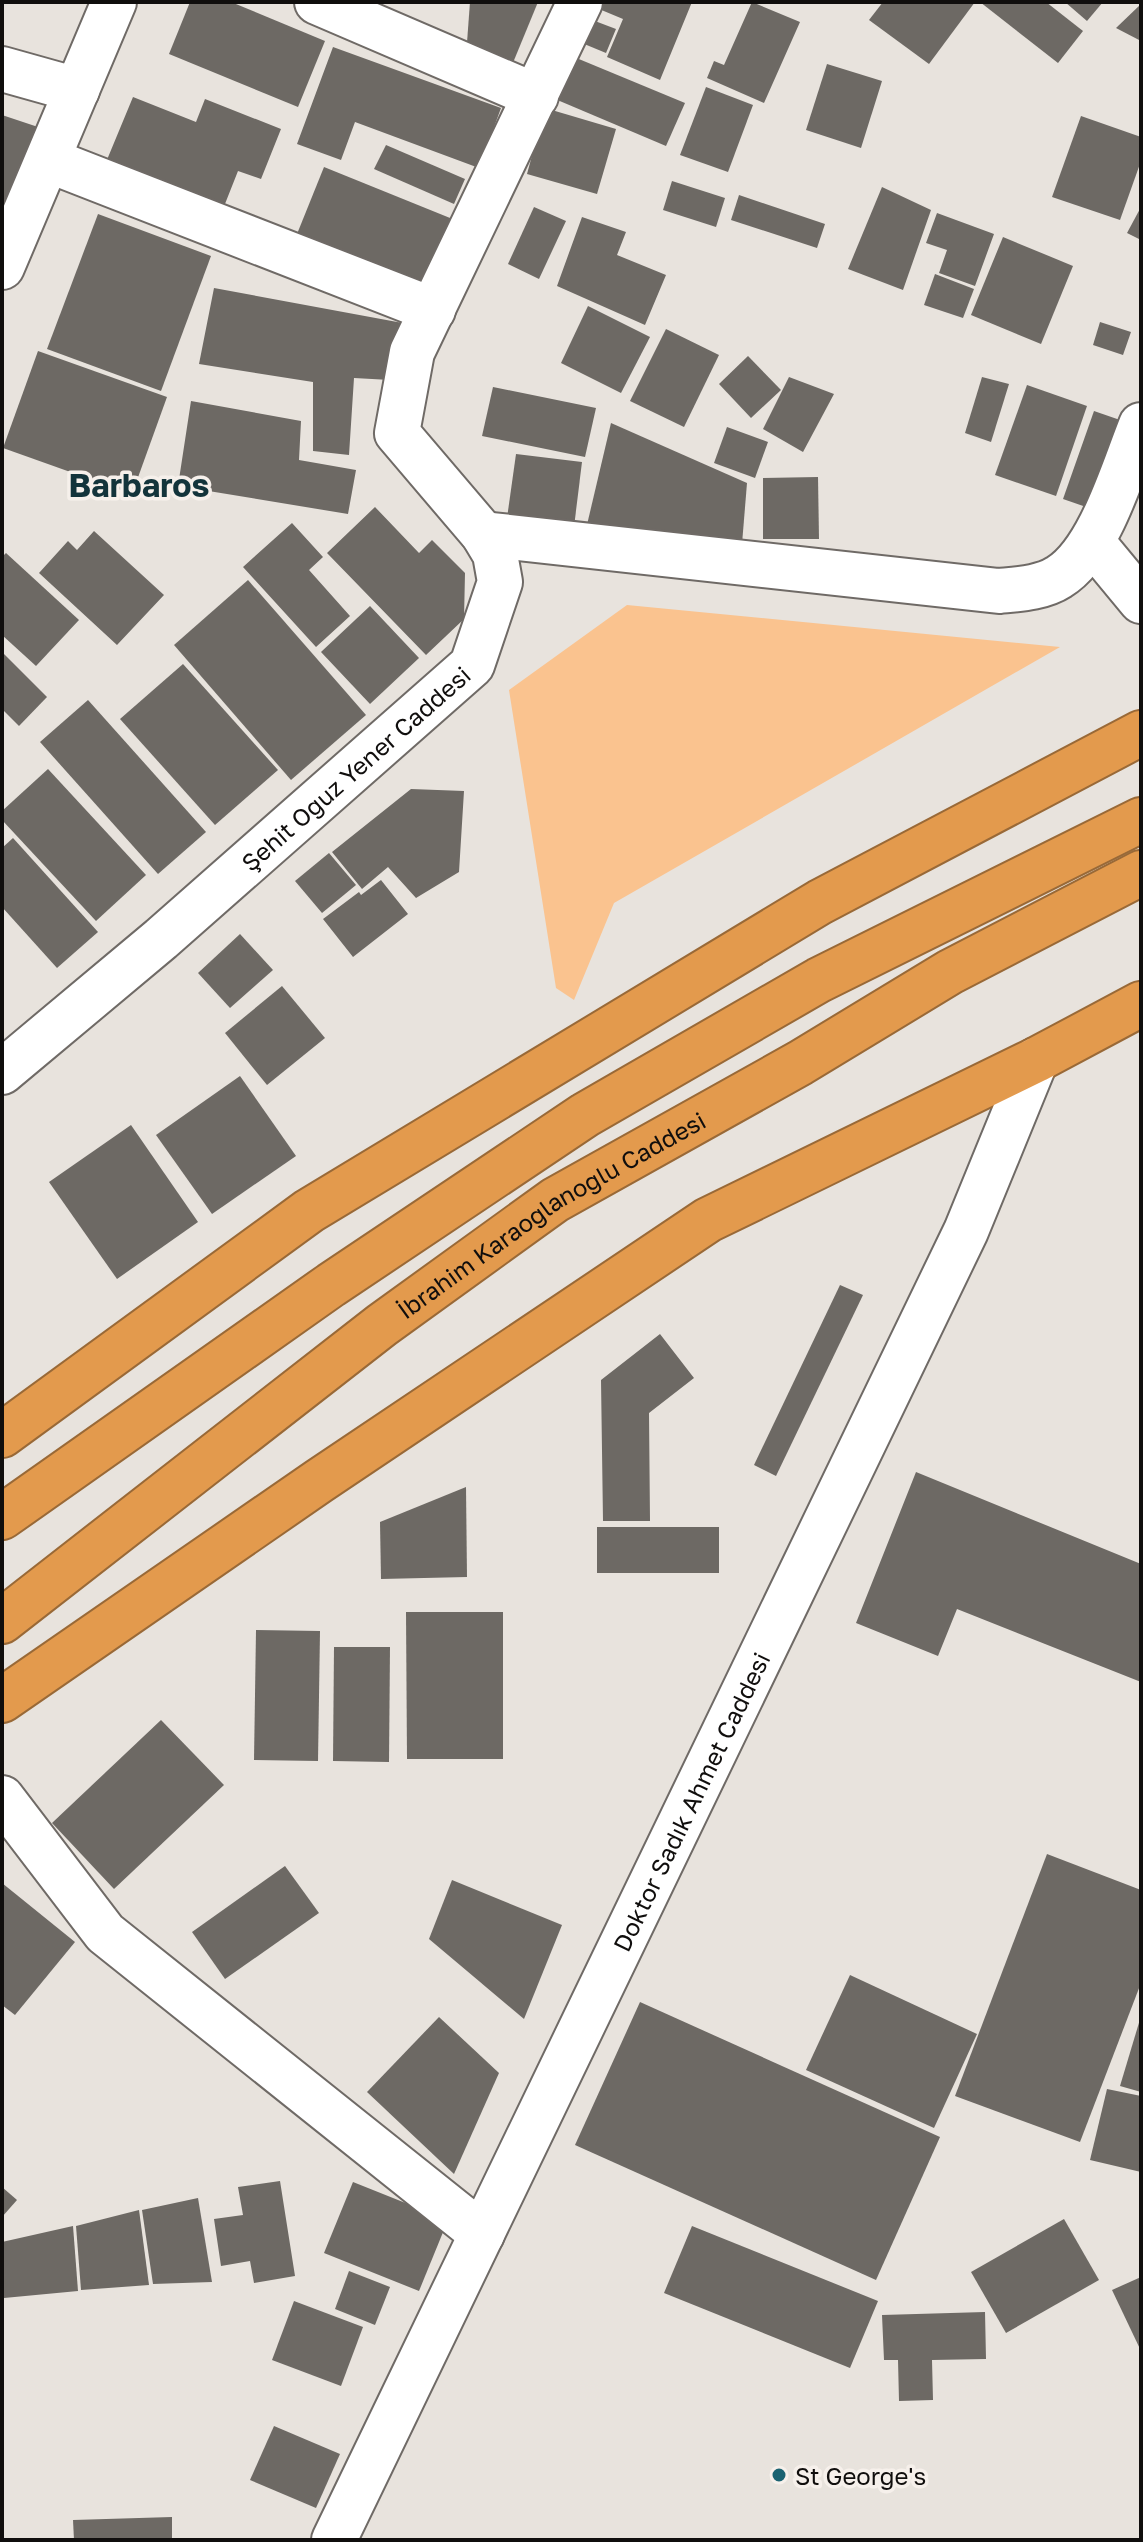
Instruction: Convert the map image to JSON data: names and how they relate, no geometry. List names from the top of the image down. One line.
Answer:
{"streets":{"highway":["İbrahim Karaoğlanoğlu Caddesi"],"street":["Şehit Oğuz Yener Caddesi","Doktor Sadık Ahmet Caddesi"]},"districts":["Barbaros"],"places":["St George's"]}
